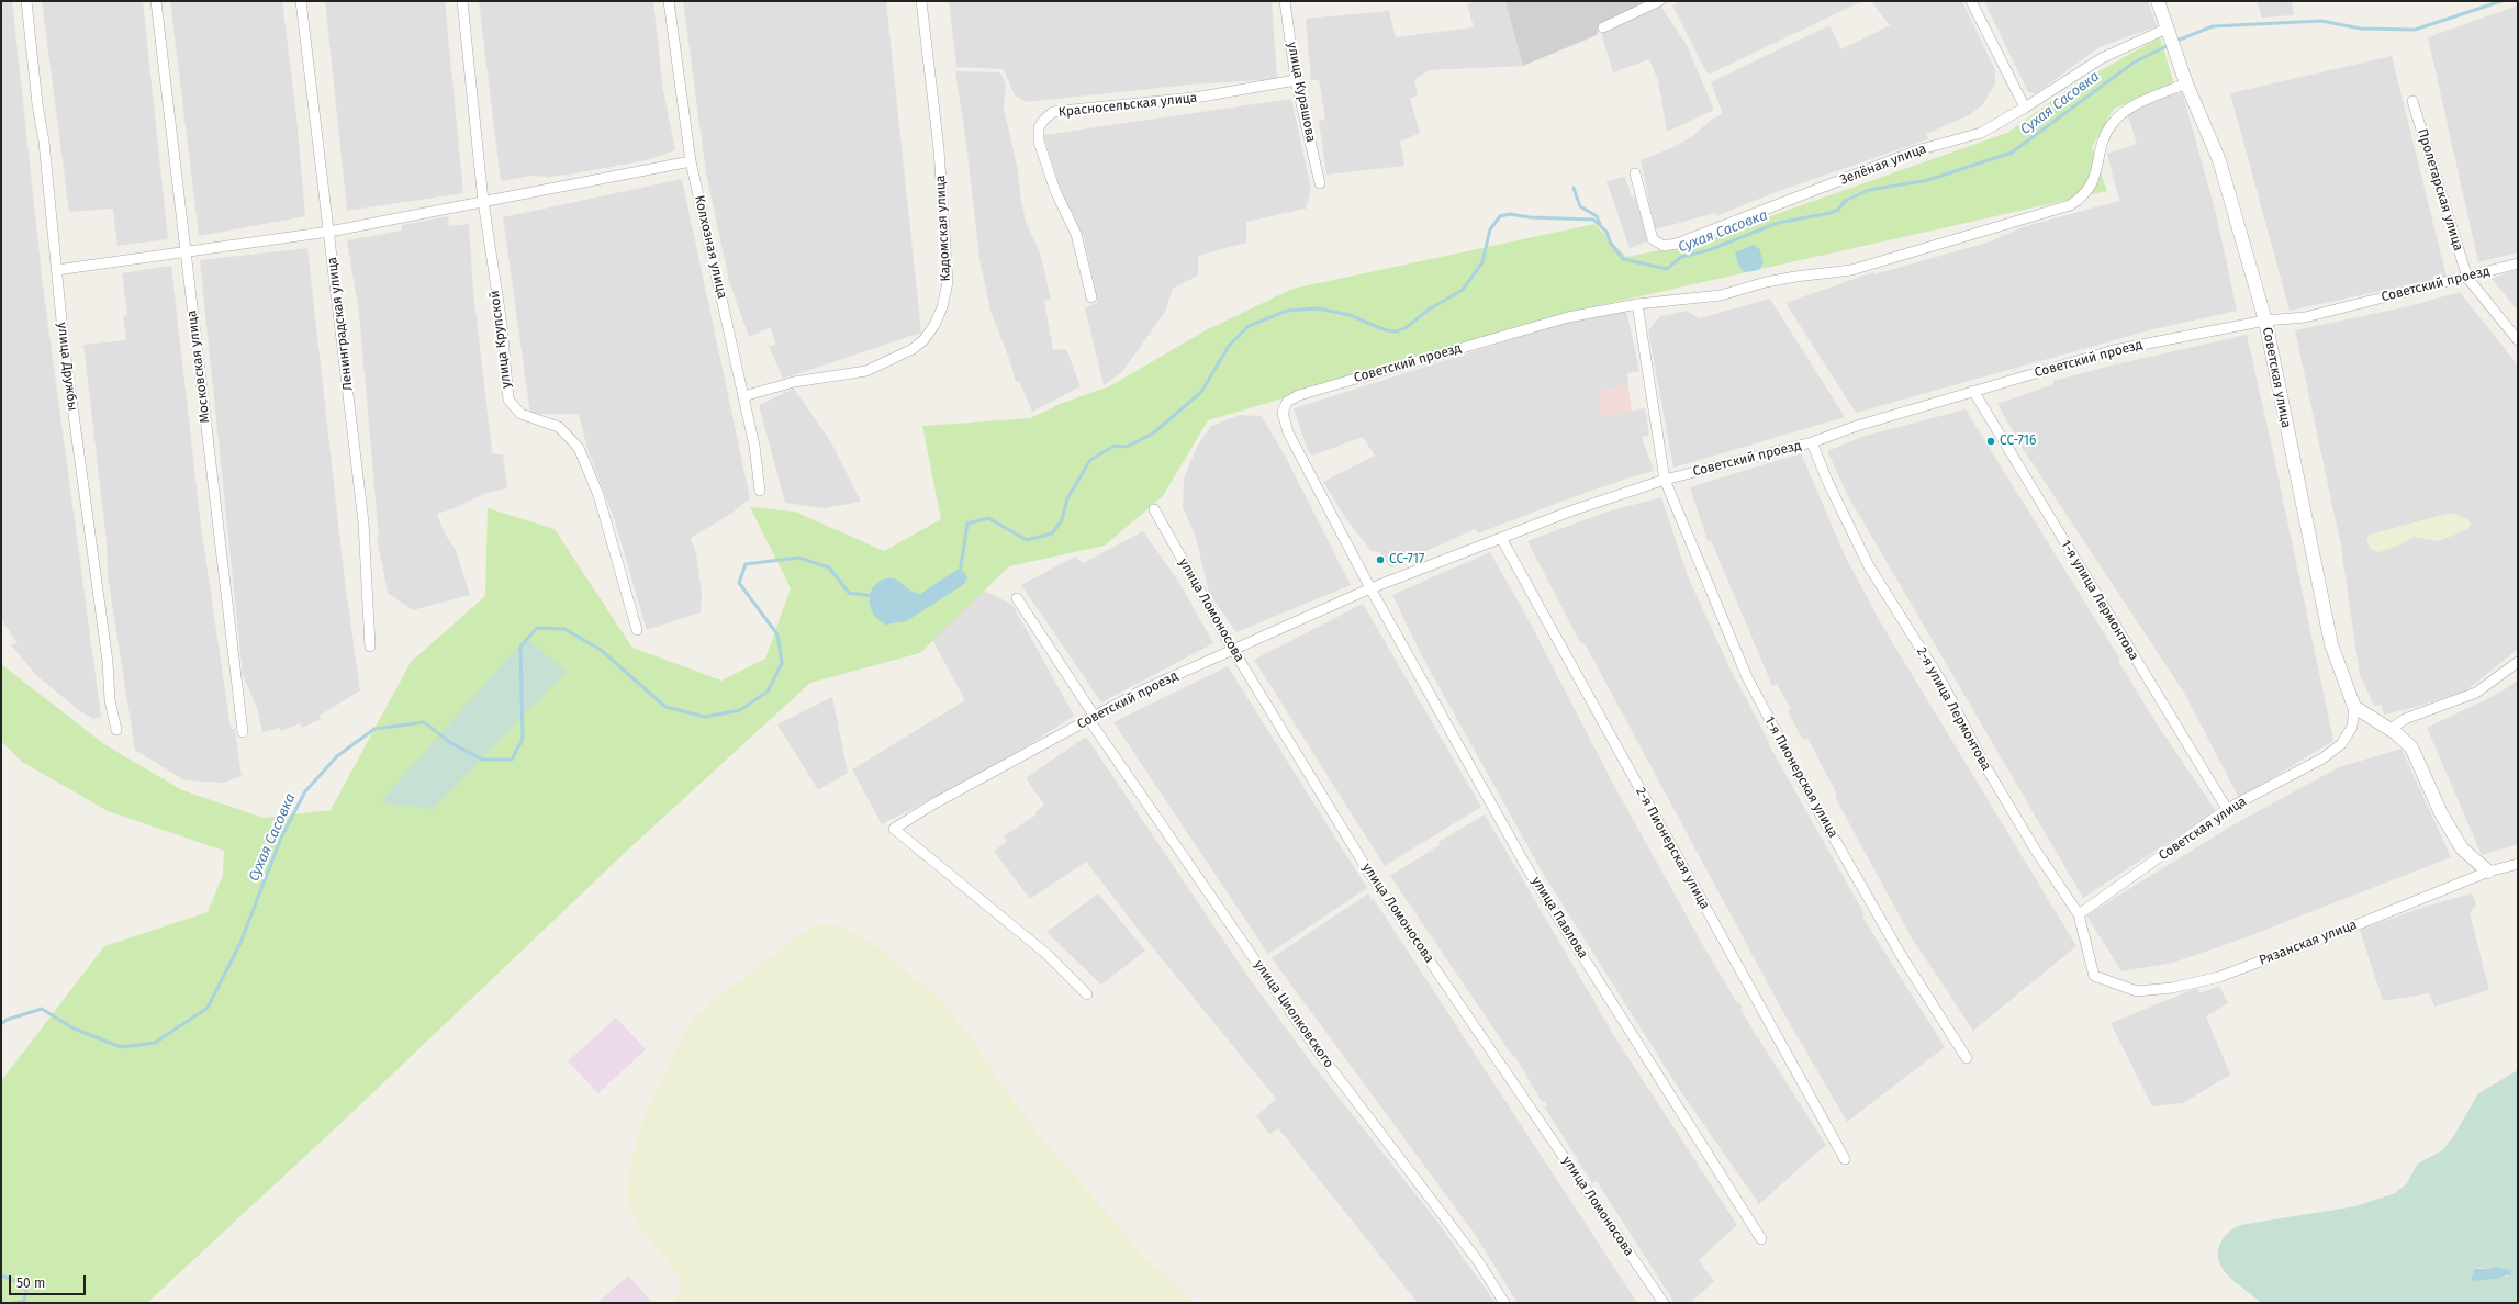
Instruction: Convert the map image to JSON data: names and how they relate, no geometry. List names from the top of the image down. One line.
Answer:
{"streets":{"street":["улица Курашова","Красносельская улица","Зелёная улица","Пролетарская улица","Кадомская улица","Колхозная улица","Советский проезд","Ленинградская улица","улица Крупской","улица Дружбы","Московская улица","Советская улица","1-я улица Лермонтова","улица Ломоносова","2-я улица Лермонтова","1-я Пионерская улица","2-я Пионерская улица","улица Павлова","Рязанская улица","улица Циолковского"]},"crossings":[["улица Курашова","Красносельская улица"],["Зелёная улица","Советская улица"],["Пролетарская улица","Советский проезд"],["Кадомская улица","Колхозная улица"],["Советский проезд","Советская улица"],["Советский проезд","1-я улица Лермонтова"],["Советский проезд","улица Ломоносова"],["Советский проезд","2-я улица Лермонтова"],["Советский проезд","1-я Пионерская улица"],["Советский проезд","2-я Пионерская улица"],["Советский проезд","улица Павлова"],["Советский проезд","улица Циолковского"],["Советская улица","1-я улица Лермонтова"],["Советская улица","2-я улица Лермонтова"],["2-я улица Лермонтова","Рязанская улица"]],"water":["Сухая Сасовка"],"places":["СС-716","СС-717"],"scale_bar":"50 m"}
